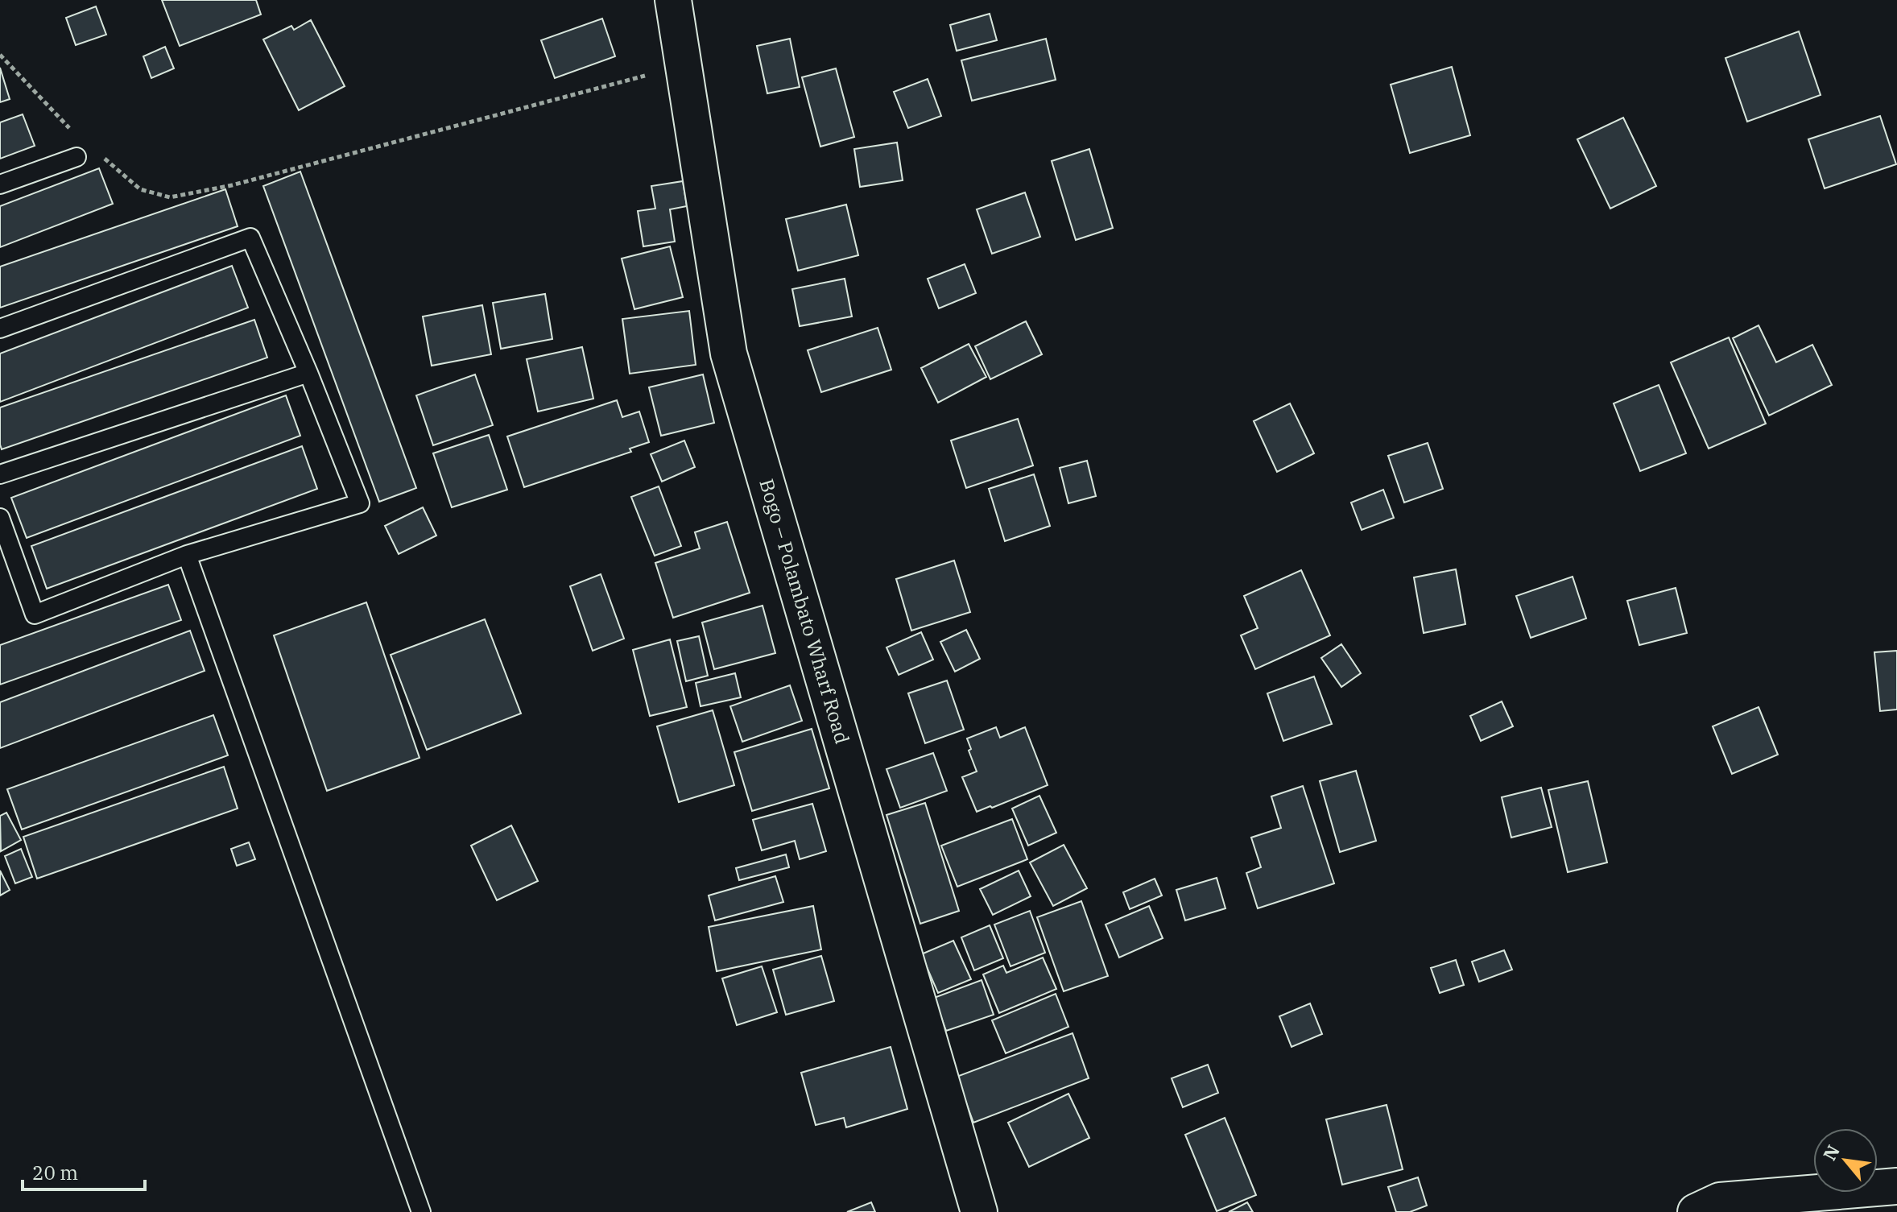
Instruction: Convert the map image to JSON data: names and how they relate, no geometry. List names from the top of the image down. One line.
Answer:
{"streets":{"main road":["Bogo – Polambato Wharf Road"]},"scale_bar":"20 m","north":"top left"}
